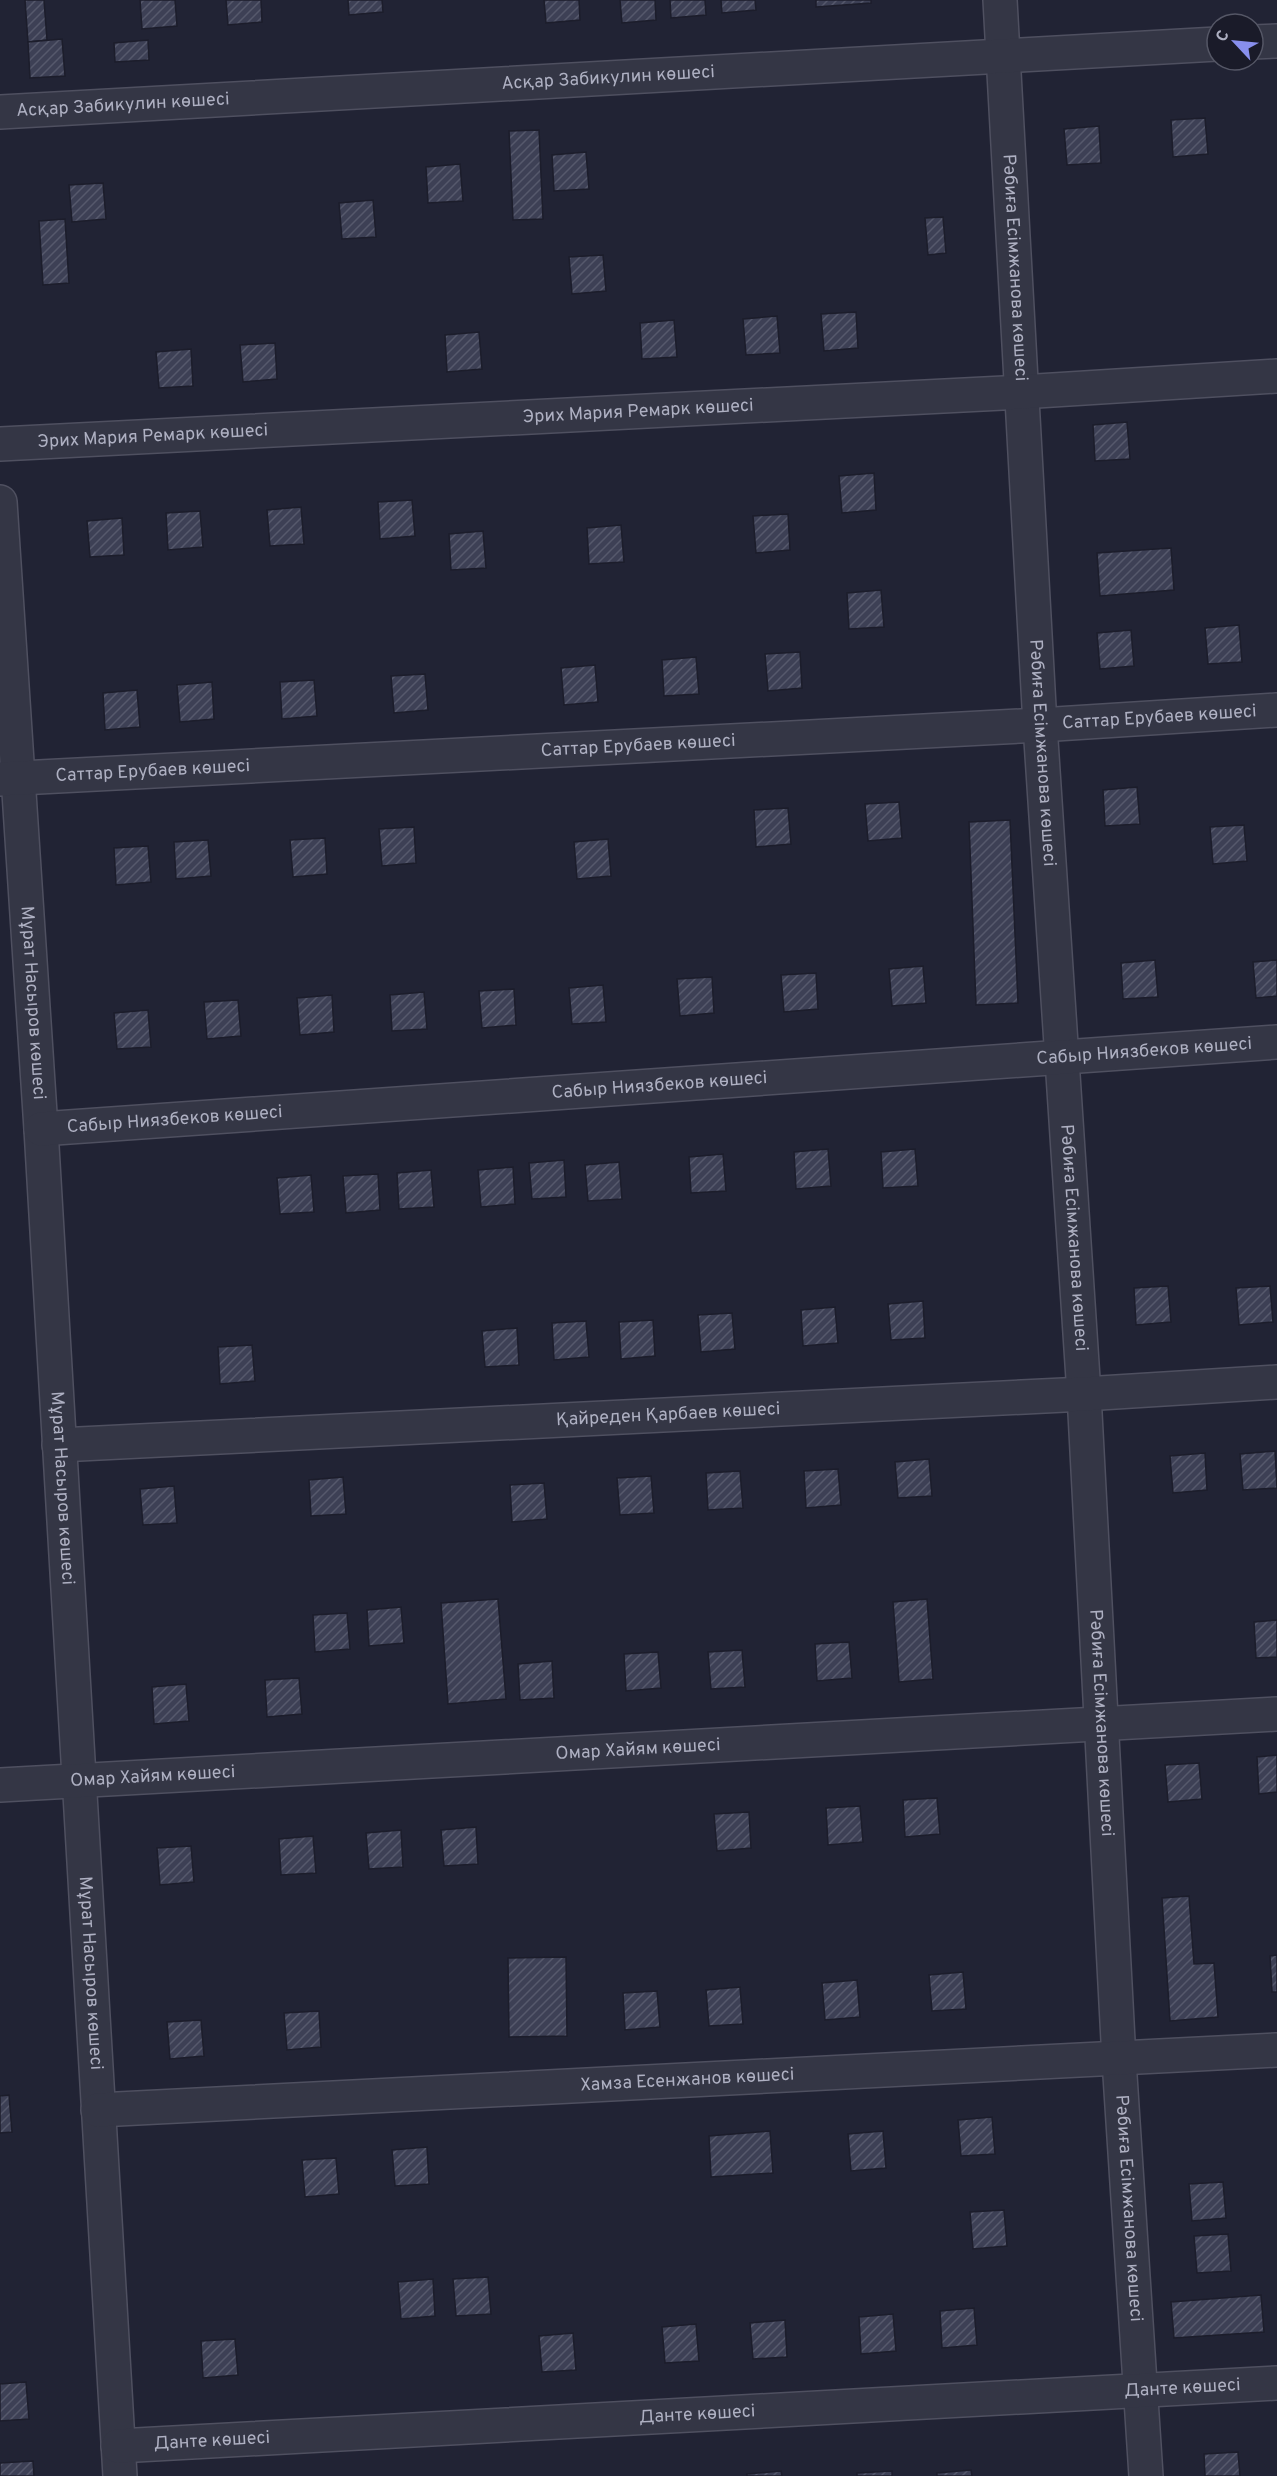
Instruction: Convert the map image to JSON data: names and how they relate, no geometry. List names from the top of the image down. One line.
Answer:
{"streets":{"street":["Асқар Забикулин көшесі","Рәбиға Есімжанова көшесі","Эрих Мария Ремарк көшесі","Саттар Ерубаев көшесі","Мұрат Насыров көшесі","Сабыр Ниязбеков көшесі","Қайреден Қарбаев көшесі","Омар Хайям көшесі","Хамза Есенжанов көшесі","Данте көшесі"]},"crossings":[["Асқар Забикулин көшесі","Рәбиға Есімжанова көшесі"],["Рәбиға Есімжанова көшесі","Эрих Мария Ремарк көшесі"],["Рәбиға Есімжанова көшесі","Саттар Ерубаев көшесі"],["Рәбиға Есімжанова көшесі","Сабыр Ниязбеков көшесі"],["Рәбиға Есімжанова көшесі","Қайреден Қарбаев көшесі"],["Рәбиға Есімжанова көшесі","Омар Хайям көшесі"],["Рәбиға Есімжанова көшесі","Хамза Есенжанов көшесі"],["Рәбиға Есімжанова көшесі","Данте көшесі"],["Саттар Ерубаев көшесі","Мұрат Насыров көшесі"],["Мұрат Насыров көшесі","Сабыр Ниязбеков көшесі"],["Мұрат Насыров көшесі","Қайреден Қарбаев көшесі"],["Мұрат Насыров көшесі","Омар Хайям көшесі"],["Мұрат Насыров көшесі","Хамза Есенжанов көшесі"],["Мұрат Насыров көшесі","Данте көшесі"]],"north":"top left"}
